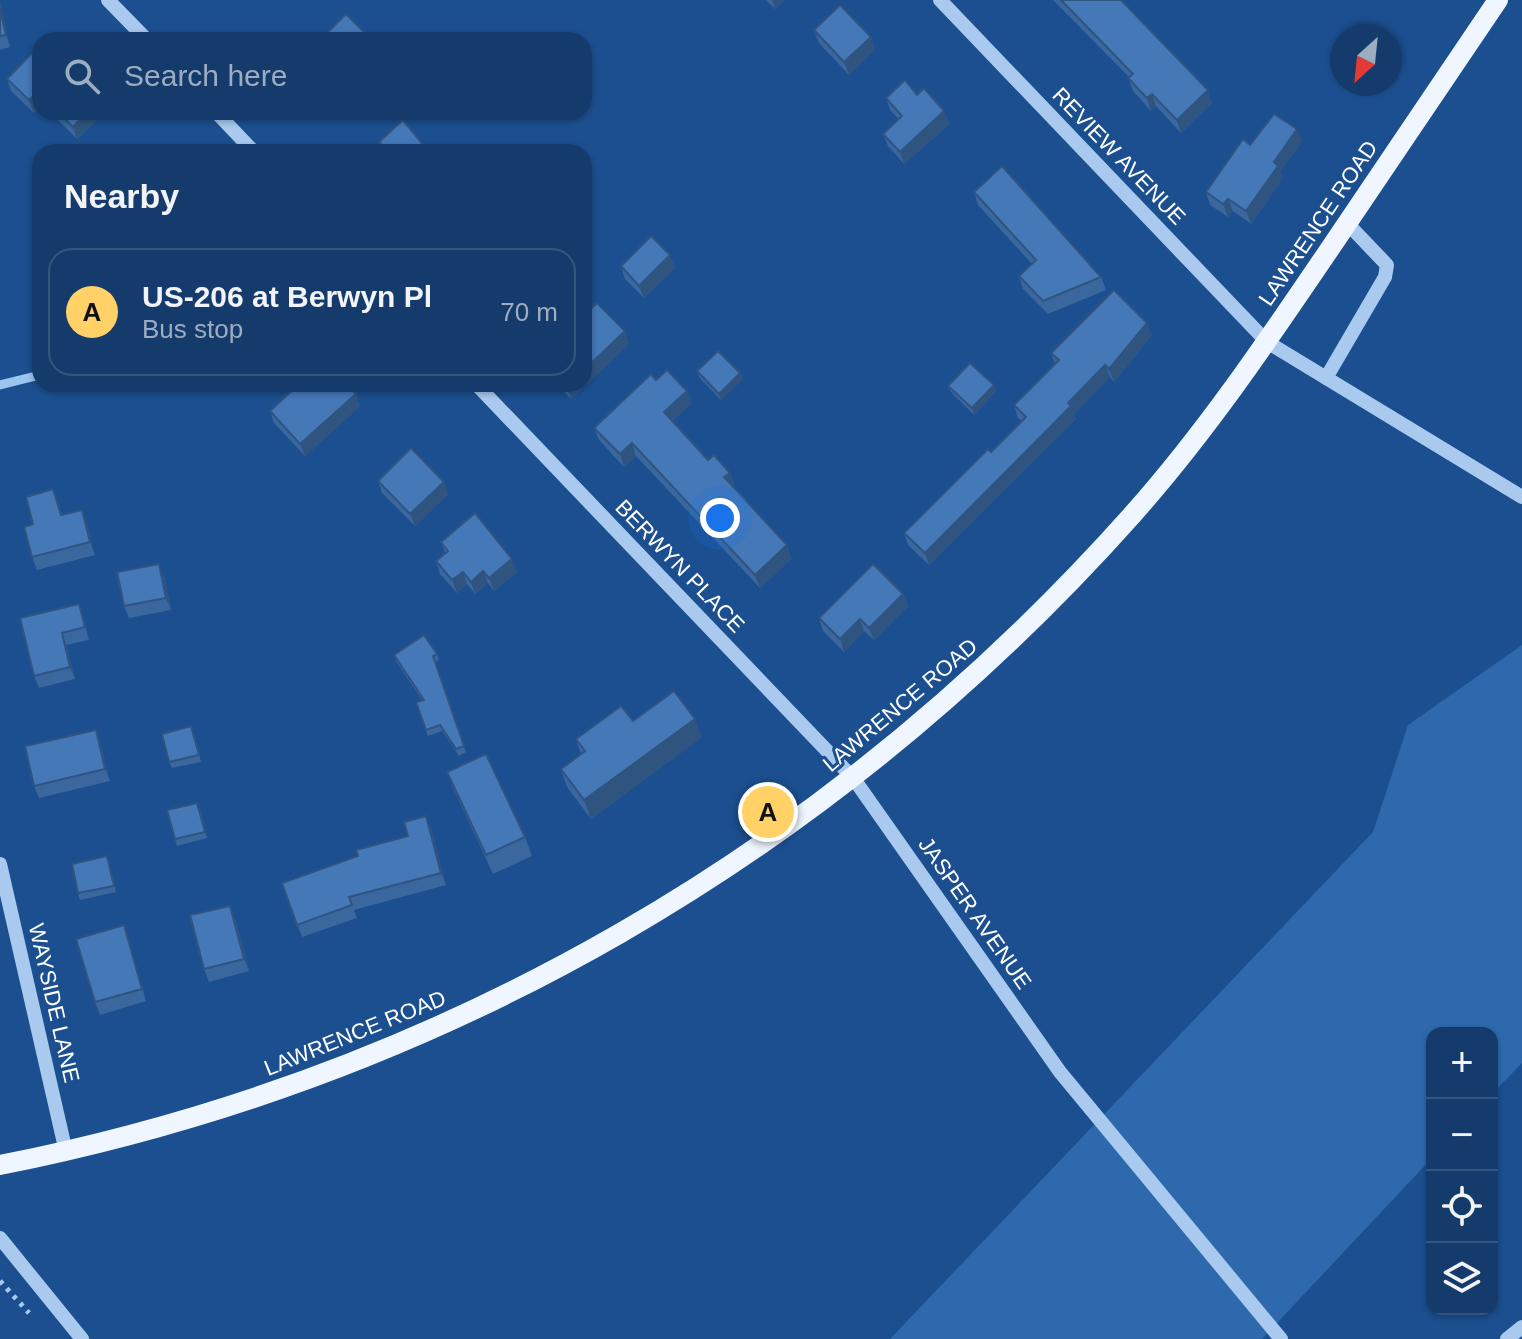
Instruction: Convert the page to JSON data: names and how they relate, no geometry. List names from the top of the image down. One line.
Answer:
{"streets":{"main road":["LAWRENCE ROAD"],"street":["REVIEW AVENUE","BERWYN PLACE","JASPER AVENUE","WAYSIDE LANE"]},"crossings":[["REVIEW AVENUE","LAWRENCE ROAD"],["LAWRENCE ROAD","BERWYN PLACE"],["LAWRENCE ROAD","JASPER AVENUE"],["LAWRENCE ROAD","WAYSIDE LANE"],["BERWYN PLACE","JASPER AVENUE"]],"north":"bottom left","page":{"search":"Search here","heading":"Nearby","list":[{"mark":"A","name":"US-206 at Berwyn Pl","note":"Bus stop","value":"70 m"}],"pins":"A","map_buttons":["+","−"]}}
